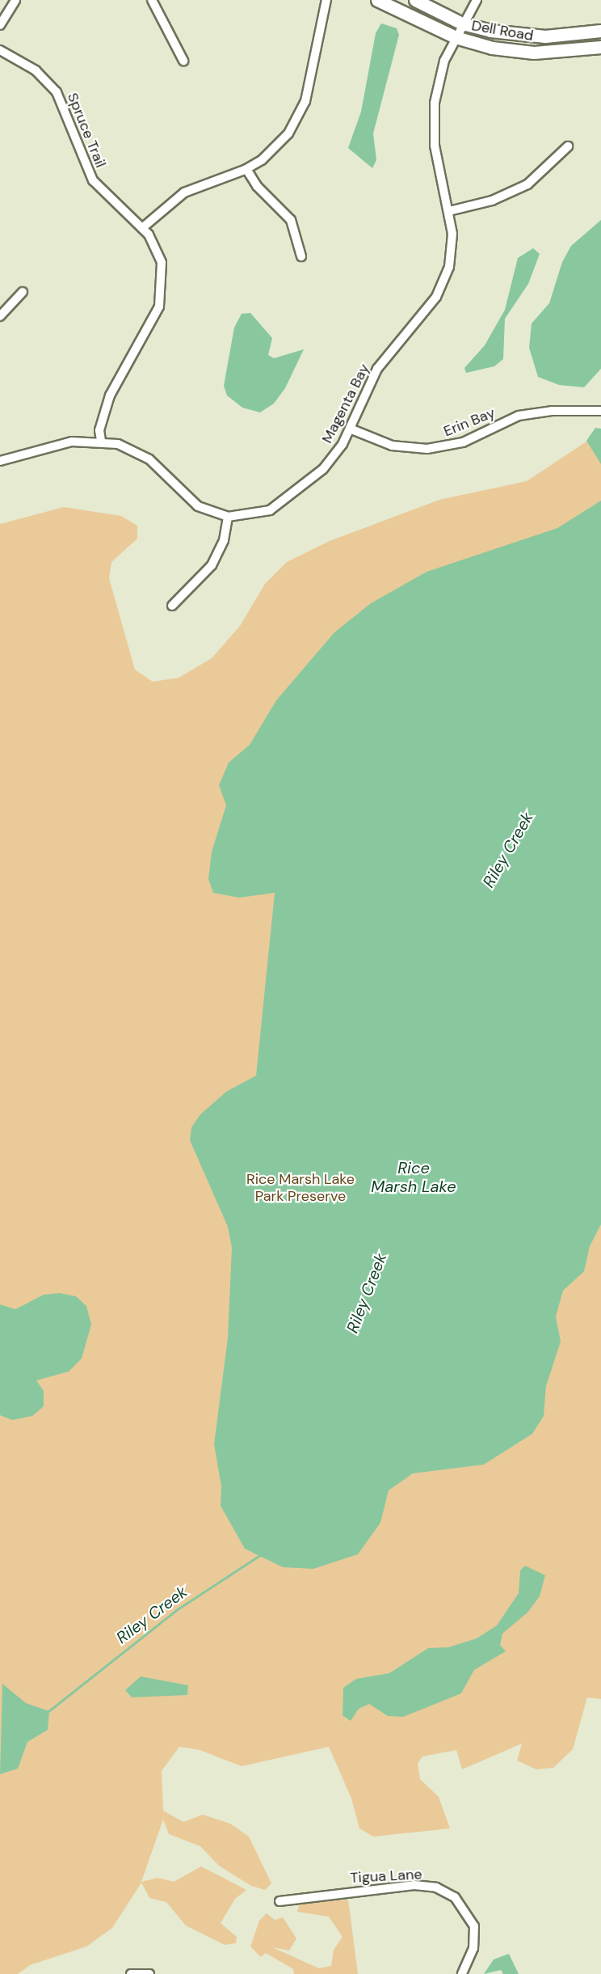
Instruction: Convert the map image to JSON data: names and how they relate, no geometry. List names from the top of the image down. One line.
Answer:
{"streets":{"main road":["Dell Road"],"street":["Spruce Trail","Magenta Bay","Erin Bay","Tigua Lane"]},"crossings":[["Dell Road","Magenta Bay"],["Spruce Trail","Magenta Bay"],["Magenta Bay","Erin Bay"]],"water":["Riley Creek","Rice Marsh Lake"],"parks":["Rice Marsh Lake Park Preserve"]}
